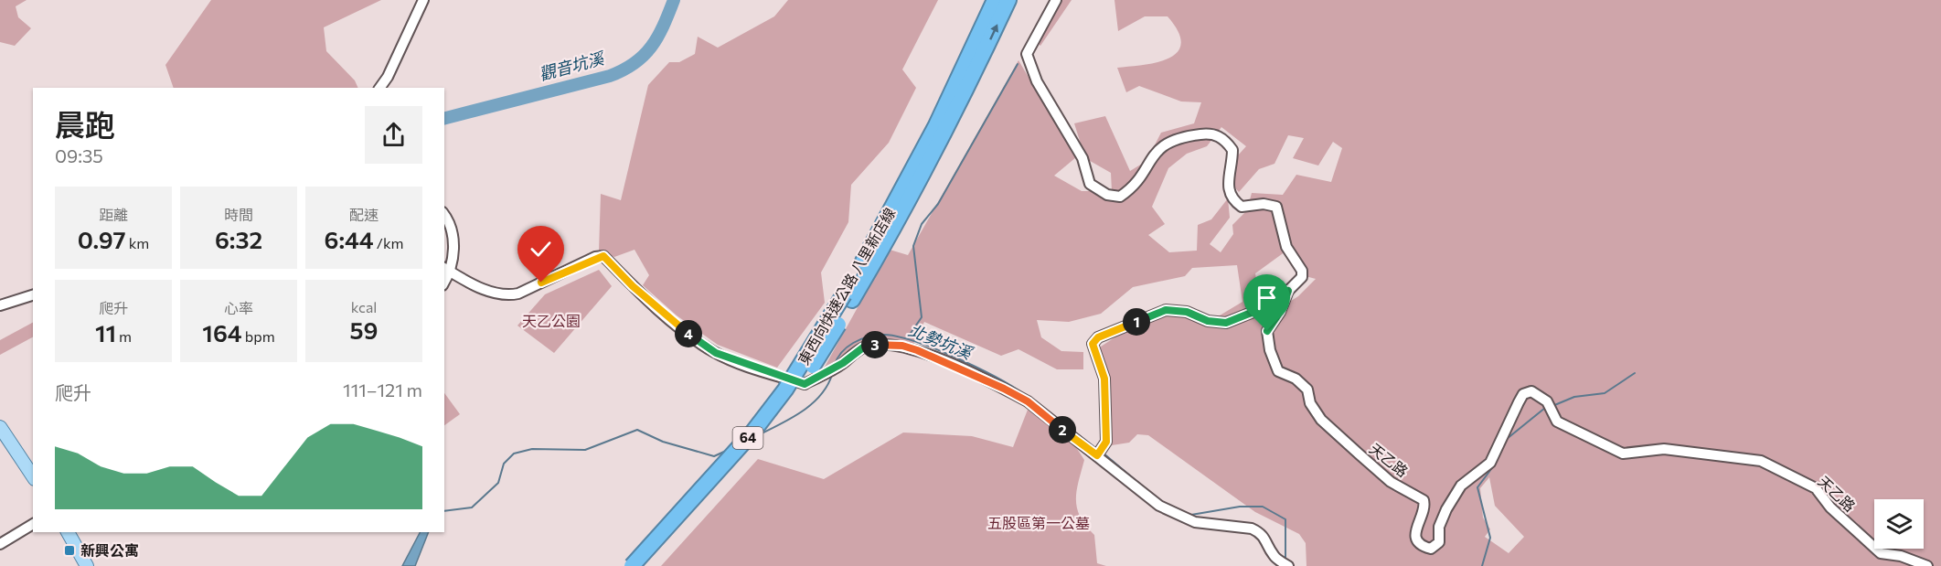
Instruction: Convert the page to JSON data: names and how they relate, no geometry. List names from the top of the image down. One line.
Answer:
{"streets":{"highway":["東西向快速公路 八里新店線","64"],"street":["天乙路"]},"water":["觀音坑溪","北勢坑溪"],"parks":["天乙公園","五股區第一公墓"],"places":{"transit":["新興公寓"]},"page":{"heading":["晨跑","09:35"],"stats":[["距離","0.97 km"],["時間","6:32"],["配速","6:44 /km"],["爬升","11 m"],["心率","164 bpm"],["kcal","59"]],"pins":["1","4","3","2"],"chart":["爬升","111–121 m"]}}
